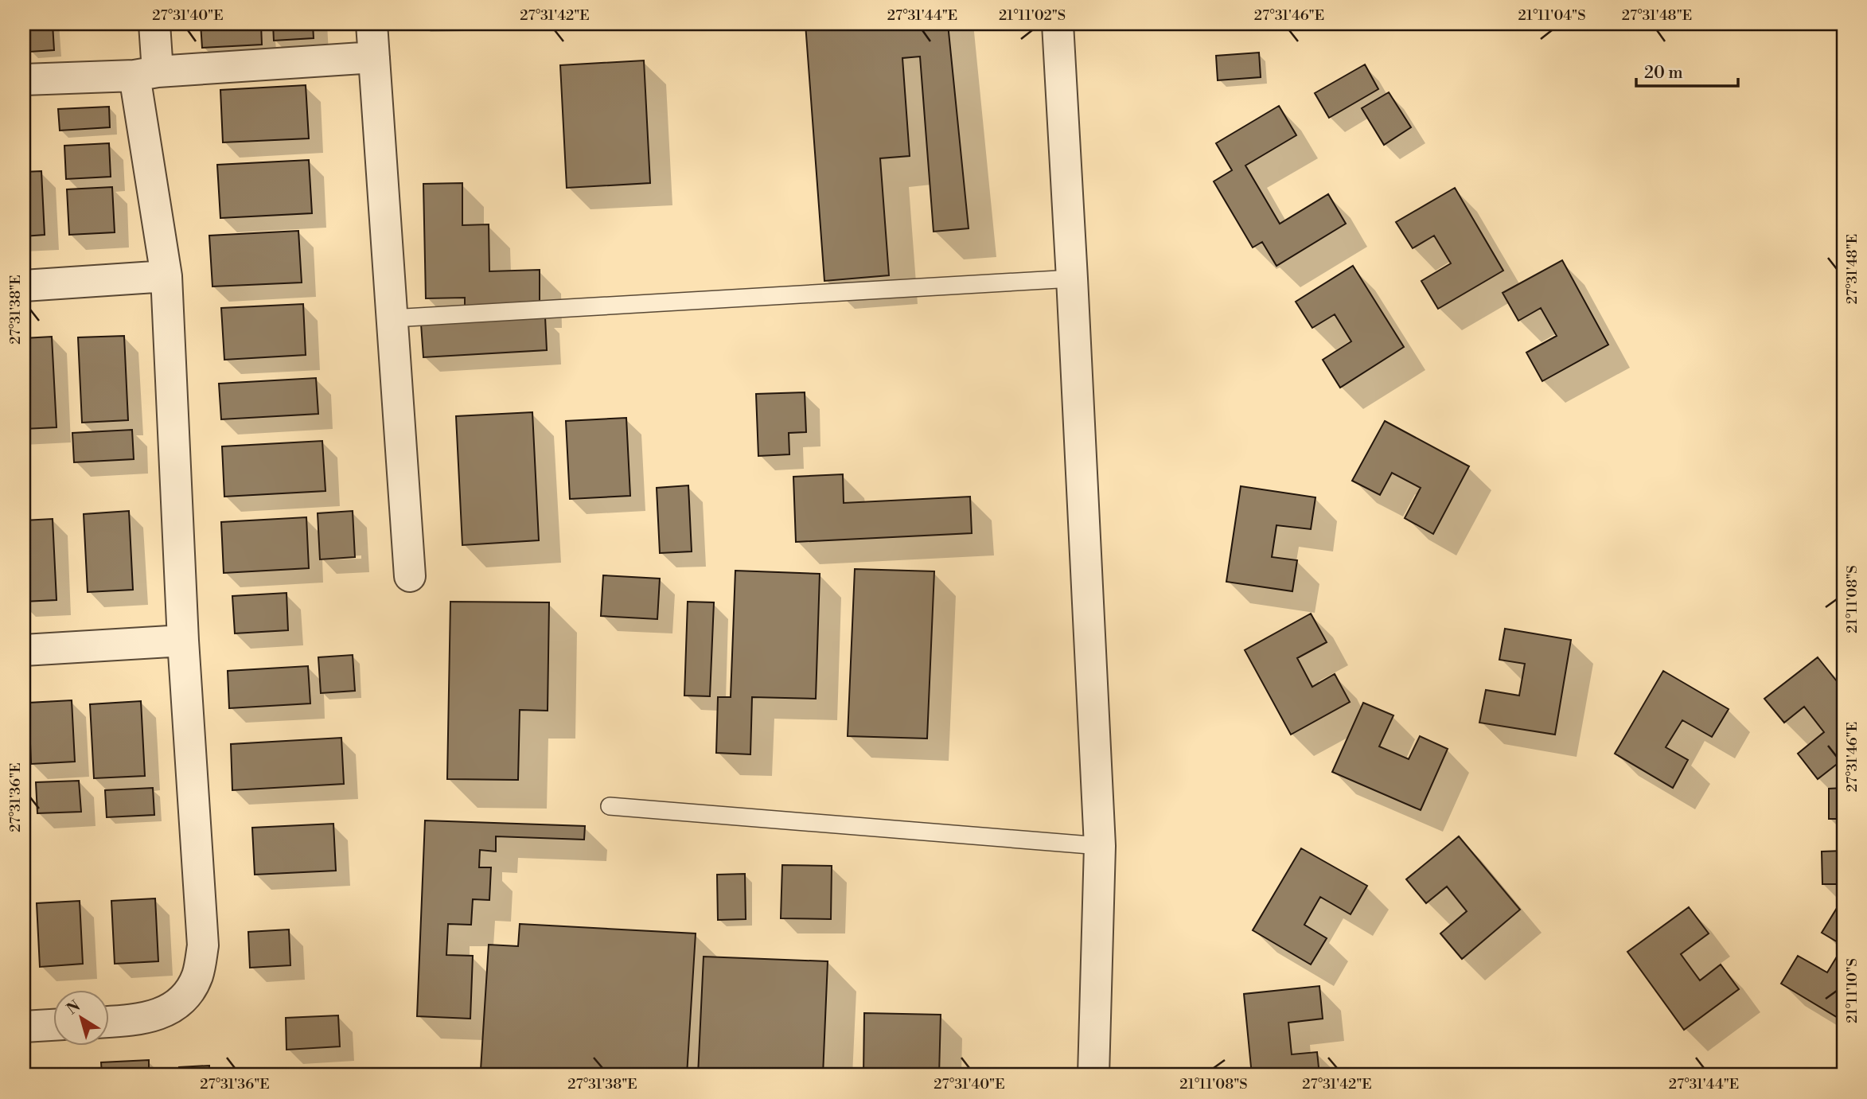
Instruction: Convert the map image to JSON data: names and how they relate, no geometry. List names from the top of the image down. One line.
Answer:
{"scale_bar":"20 m","north":"top left","coordinates":["27°31'40\"E","27°31'42\"E","27°31'44\"E","21°11'02\"S","27°31'46\"E","21°11'04\"S","27°31'48\"E","27°31'38\"E","21°11'08\"S","27°31'36\"E","21°11'10\"S"]}
